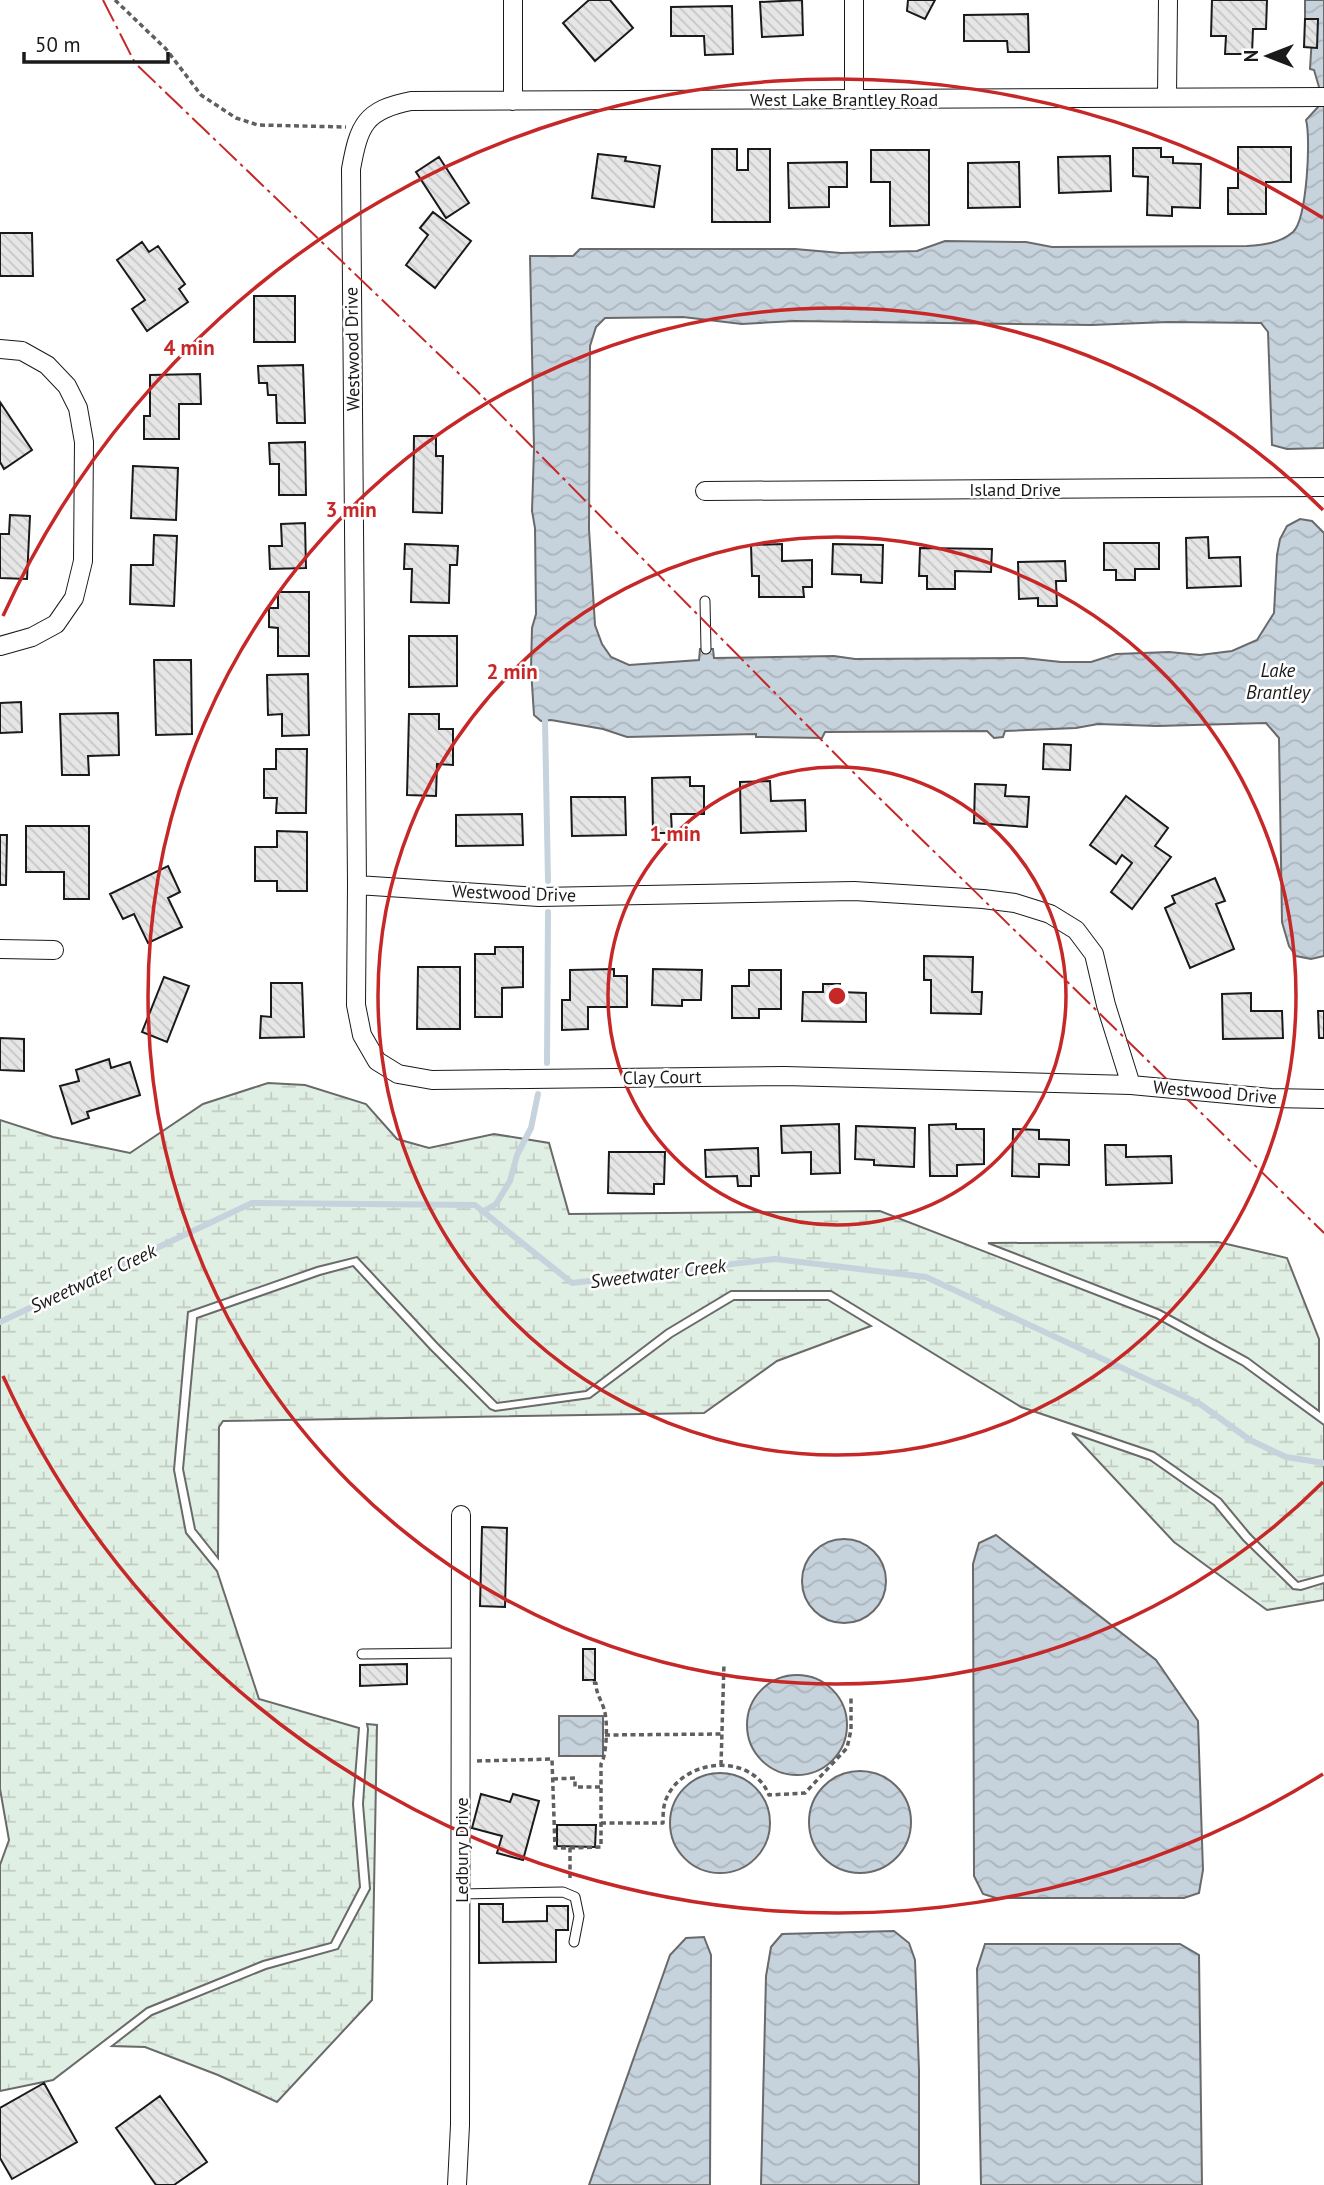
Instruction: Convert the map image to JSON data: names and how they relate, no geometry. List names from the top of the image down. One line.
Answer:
{"streets":{"street":["West Lake Brantley Road","Westwood Drive","Island Drive","Clay Court","Ledbury Drive"]},"crossings":[["West Lake Brantley Road","Westwood Drive"],["Westwood Drive","Clay Court"]],"water":["Lake Brantley","Sweetwater Creek"],"scale_bar":"50 m","north":"left","rings":["4 min","3 min","2 min","1 min"]}
